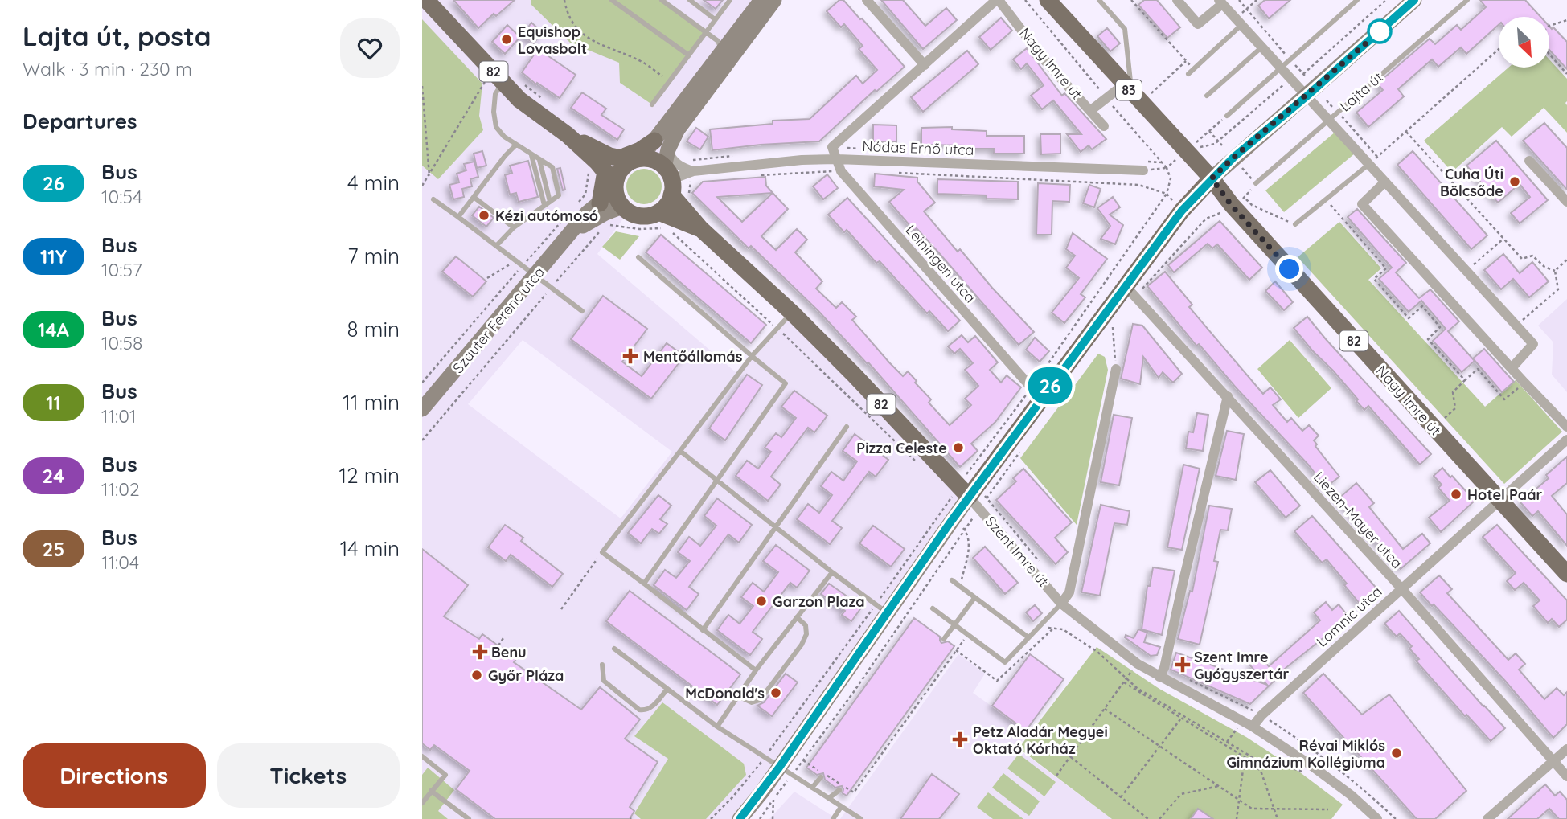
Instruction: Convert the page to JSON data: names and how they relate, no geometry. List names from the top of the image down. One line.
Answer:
{"streets":{"main road":["Nagy Imre út","82","83","Szent Imre út"],"street":["Nádas Ernő utca","Leiningen utca","Szauter Ferenc utca","Liezen-Mayer utca","Lomnic utca"],"lane":["Lajta út"]},"crossings":[["Nagy Imre út","Lomnic utca"],["82","Nádas Ernő utca"],["82","Szauter Ferenc utca"],["82","Szent Imre út"],["Nádas Ernő utca","Leiningen utca"],["Nádas Ernő utca","Szauter Ferenc utca"],["Nádas Ernő utca","Szent Imre út"],["Szauter Ferenc utca","Szent Imre út"],["Liezen-Mayer utca","Lomnic utca"],["Szent Imre út","Lomnic utca"]],"places":{"other":["Equishop Lovasbolt","Cuha Úti Bölcsőde","Kézi autómosó","Pizza Celeste","Hotel Paár","Garzon Plaza","Győr Pláza","McDonald's","Révai Miklós Gimnázium Kollégiuma"],"health":["Mentőállomás","Benu","Szent Imre Gyógyszertár","Petz Aladár Megyei Oktató Kórház"]},"lines":["bus line 26"],"north":"bottom right","page":{"heading":[["Lajta út, posta","Walk · 3 min · 230 m"],"Departures"],"on_map":"26","list":[{"mark":"26","name":"Bus","note":"10:54","value":"4 min"},{"mark":"11Y","name":"Bus","note":"10:57","value":"7 min"},{"mark":"14A","name":"Bus","note":"10:58","value":"8 min"},{"mark":"11","name":"Bus","note":"11:01","value":"11 min"},{"mark":"24","name":"Bus","note":"11:02","value":"12 min"},{"mark":"25","name":"Bus","note":"11:04","value":"14 min"}],"buttons":["Directions","Tickets"]}}
